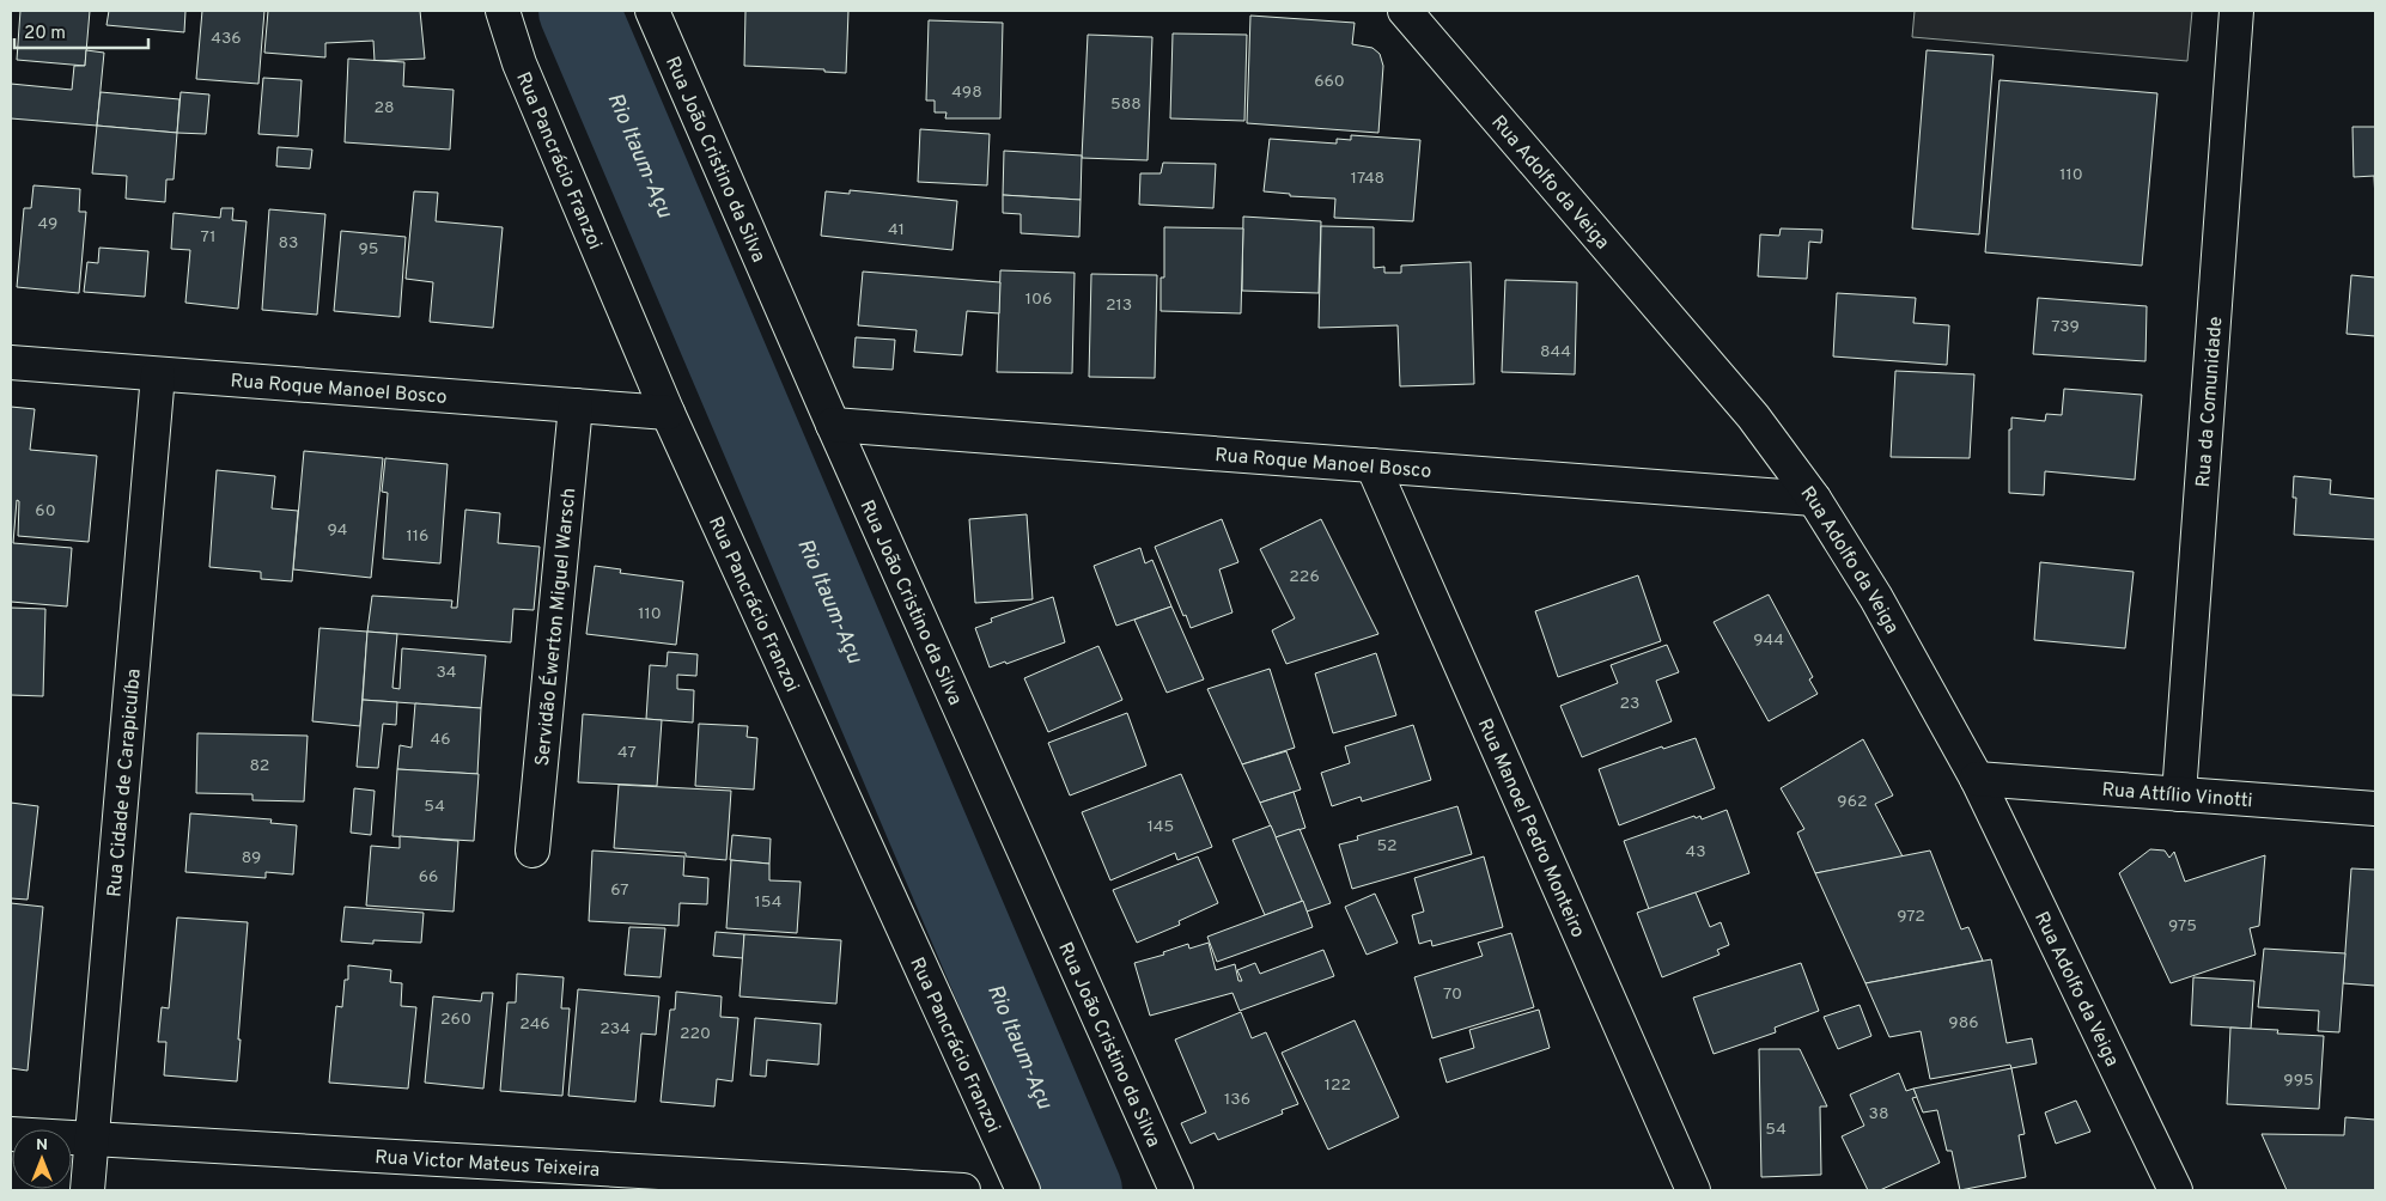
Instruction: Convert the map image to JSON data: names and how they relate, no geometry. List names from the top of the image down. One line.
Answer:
{"streets":{"street":["Rua João Cristino da Silva","Rua Pancrácio Franzoi","Rua Adolfo da Veiga","Rua Roque Manoel Bosco","Rua da Comunidade","Servidão Éwerton Miguel Warsch","Rua Cidade de Carapicuíba","Rua Attílio Vinotti","Rua Manoel Pedro Monteiro","Rua Victor Mateus Teixeira"]},"crossings":[["Rua João Cristino da Silva","Rua Roque Manoel Bosco"],["Rua Pancrácio Franzoi","Rua Roque Manoel Bosco"],["Rua Adolfo da Veiga","Rua Roque Manoel Bosco"],["Rua Adolfo da Veiga","Rua Attílio Vinotti"],["Rua Roque Manoel Bosco","Servidão Éwerton Miguel Warsch"],["Rua Roque Manoel Bosco","Rua Cidade de Carapicuíba"],["Rua Roque Manoel Bosco","Rua Manoel Pedro Monteiro"],["Rua da Comunidade","Rua Attílio Vinotti"],["Rua Cidade de Carapicuíba","Rua Victor Mateus Teixeira"]],"water":["Rio Itaum-Açu"],"house_numbers":["436","660","498","588","28","110","1748","49","41","71","83","95","106","213","739","844","60","94","116","226","110","944","34","23","46","47","82","962","54","145","52","43","89","66","67","154","972","975","70","260","986","246","234","220","995","122","136","38","54"],"scale_bar":"20 m","north":"top"}
